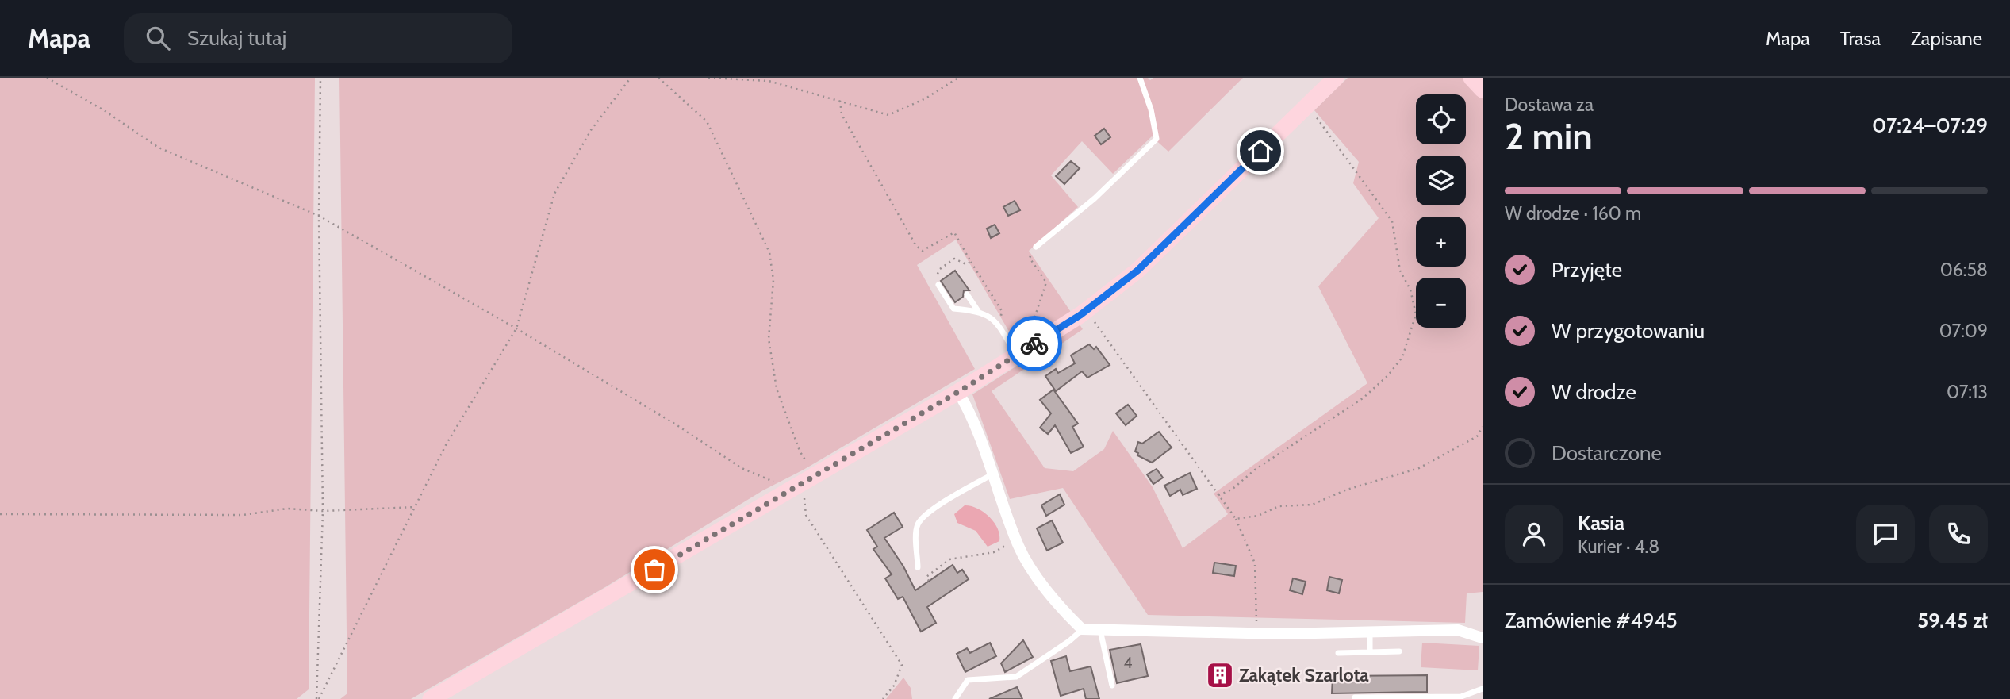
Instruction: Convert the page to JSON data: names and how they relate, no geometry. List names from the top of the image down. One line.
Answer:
{"places":{"building":["Zakątek Szarlota"]},"house_numbers":["4"],"page":{"header":"Mapa","search":"Szukaj tutaj","nav":["Mapa","Trasa","Zapisane"],"heading":["2 min","Dostawa za","07:24–07:29"],"panel":["Kasia","Kurier · 4.8","Zamówienie #4945","59.45 zł"],"map_buttons":["+","−"],"bar":"W drodze · 160 m","list":[["Przyjęte","06:58"],["W przygotowaniu","07:09"],["W drodze","07:13"],"Dostarczone"]}}
